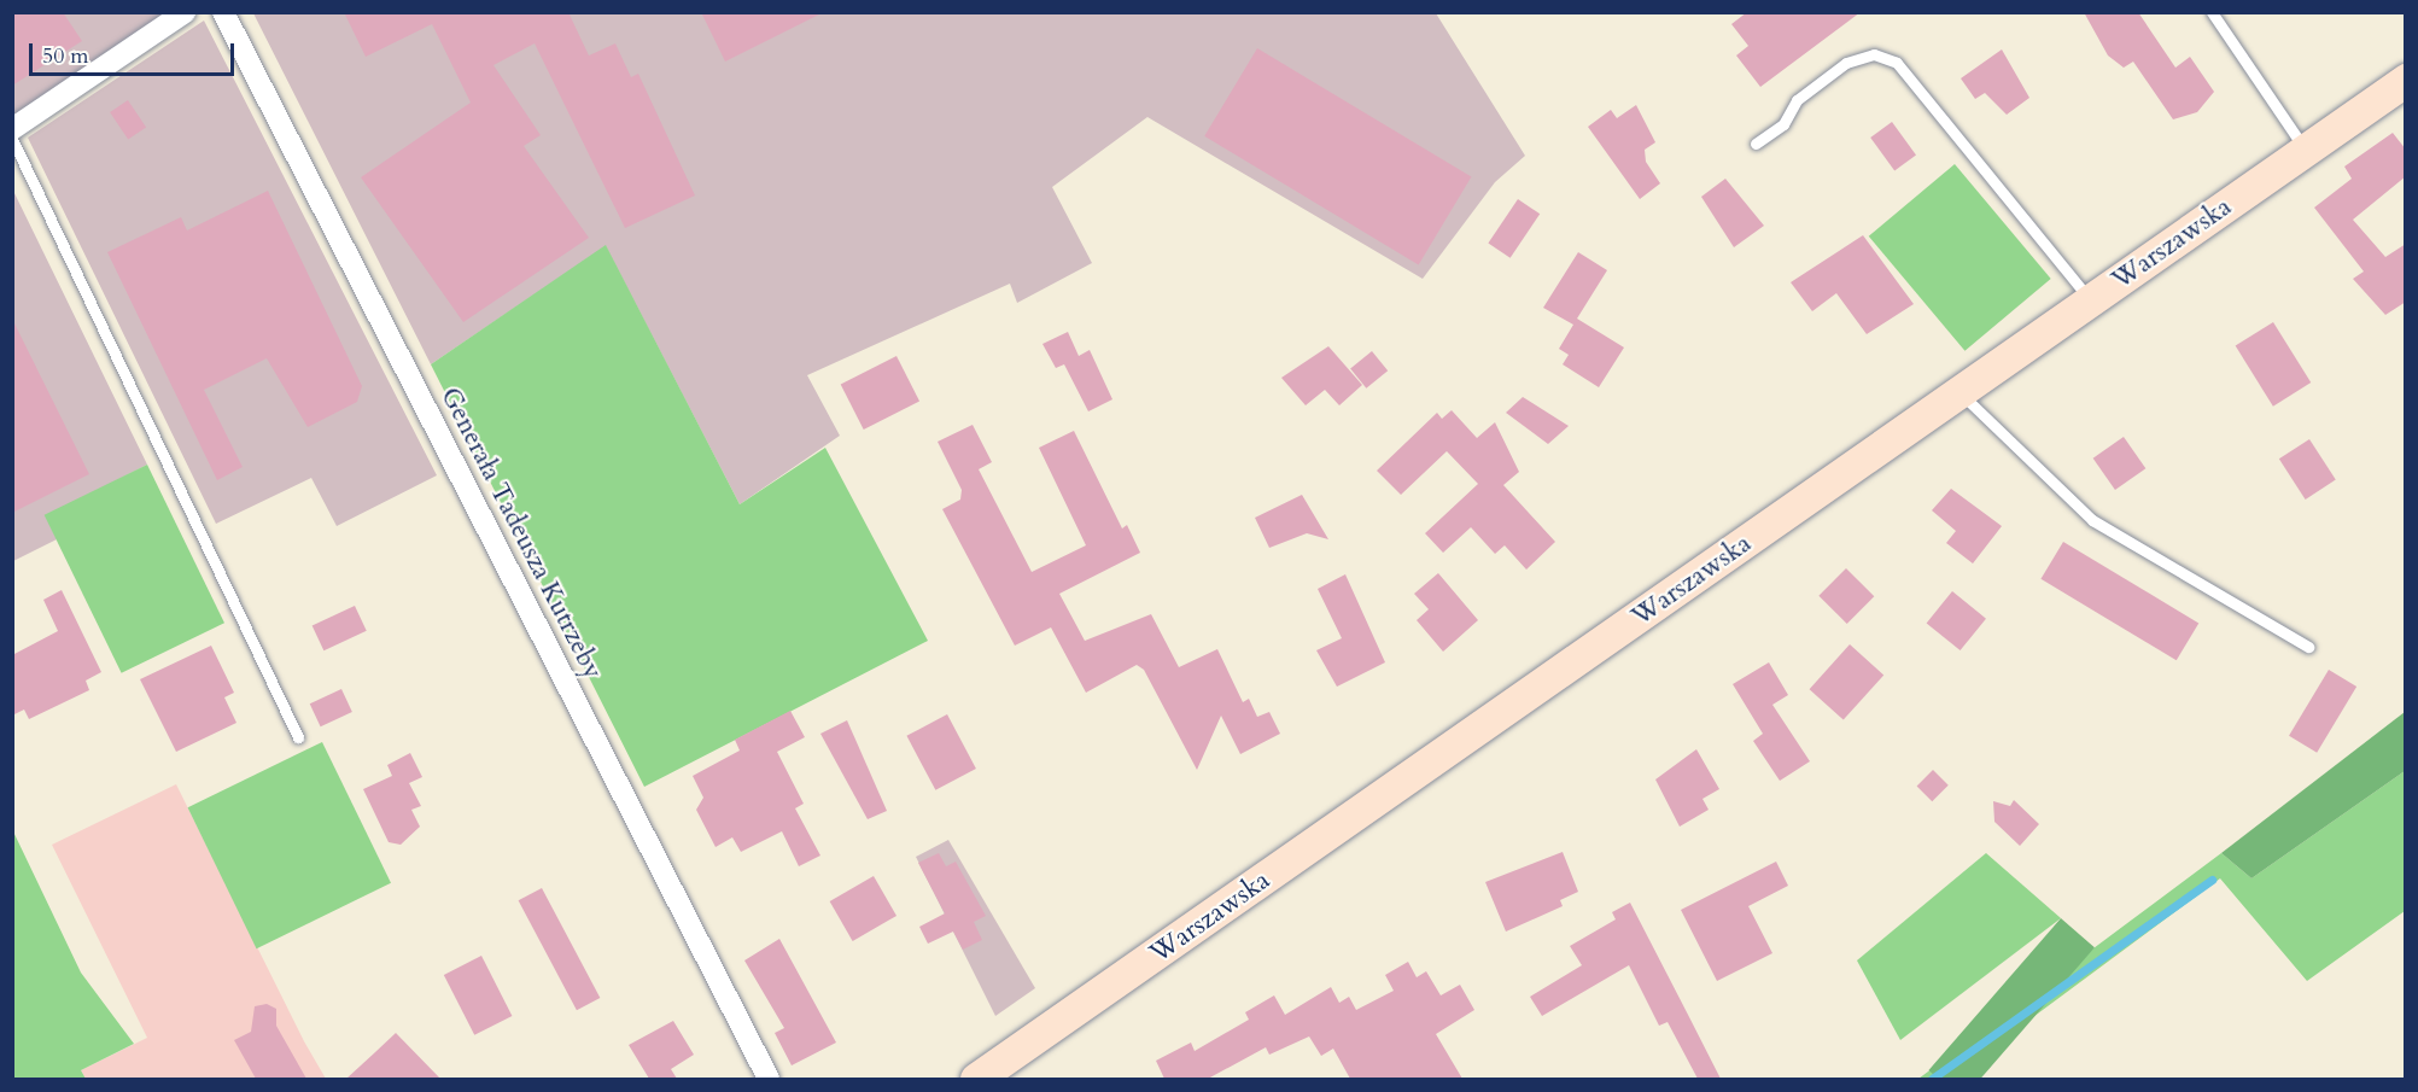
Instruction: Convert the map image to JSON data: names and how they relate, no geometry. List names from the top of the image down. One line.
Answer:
{"streets":{"main road":["Warszawska"],"street":["Generała Tadeusza Kutrzeby"]},"scale_bar":"50 m"}
